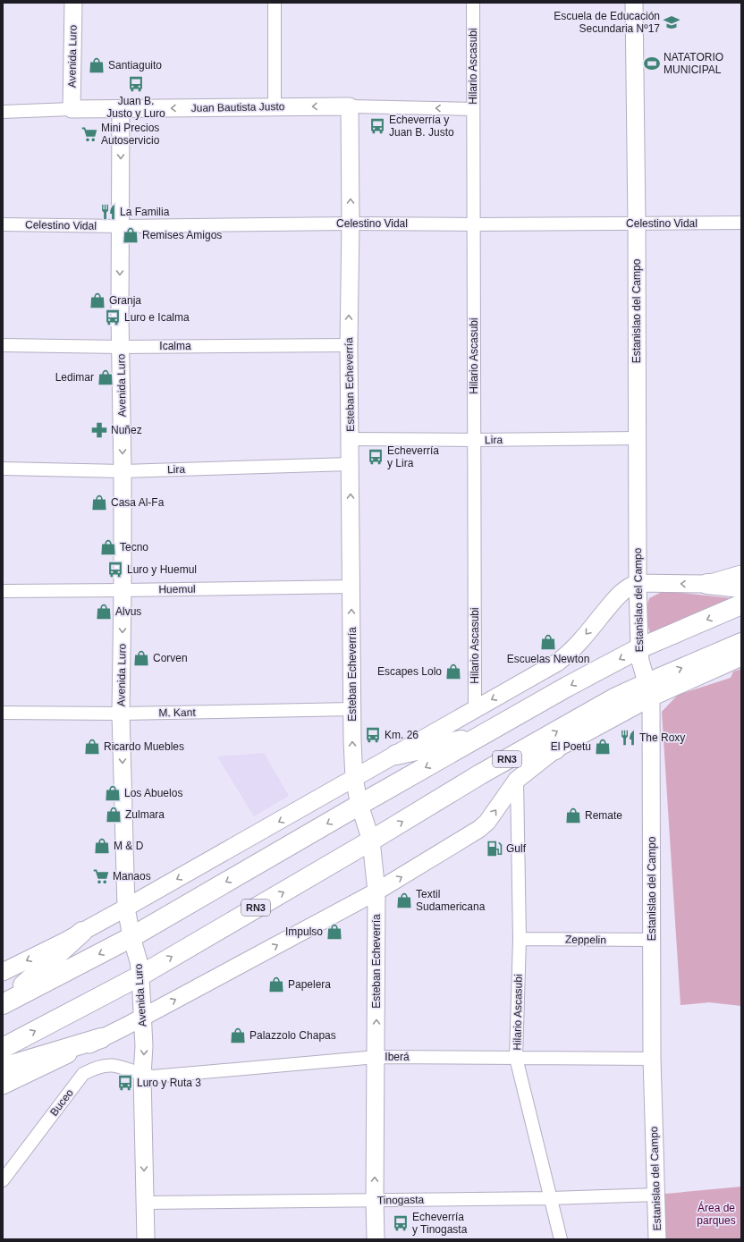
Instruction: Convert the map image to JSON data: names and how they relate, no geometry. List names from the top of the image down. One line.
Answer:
{"streets":{"highway":["RN3"],"street":["Avenida Luro","Hilario Ascasubi","Juan Bautista Justo","Celestino Vidal","Estanislao del Campo","Icalma","Esteban Echeverría","Lira","Huemul","M. Kant","Zeppelin","Iberá","Buceo","Tinogasta"]},"crossings":[["Avenida Luro","Juan Bautista Justo"],["Avenida Luro","Celestino Vidal"],["Avenida Luro","Icalma"],["Avenida Luro","Lira"],["Avenida Luro","Huemul"],["Avenida Luro","M. Kant"],["Avenida Luro","RN3"],["Avenida Luro","Iberá"],["Avenida Luro","Buceo"],["Avenida Luro","Tinogasta"],["Hilario Ascasubi","Juan Bautista Justo"],["Hilario Ascasubi","Celestino Vidal"],["Hilario Ascasubi","Lira"],["Hilario Ascasubi","Zeppelin"],["Hilario Ascasubi","Iberá"],["Hilario Ascasubi","Tinogasta"],["Juan Bautista Justo","Esteban Echeverría"],["Celestino Vidal","Estanislao del Campo"],["Celestino Vidal","Esteban Echeverría"],["Estanislao del Campo","Lira"],["Estanislao del Campo","RN3"],["Estanislao del Campo","Zeppelin"],["Estanislao del Campo","Iberá"],["Estanislao del Campo","Tinogasta"],["Icalma","Esteban Echeverría"],["Esteban Echeverría","Lira"],["Esteban Echeverría","Huemul"],["Esteban Echeverría","M. Kant"],["Esteban Echeverría","RN3"],["Esteban Echeverría","Iberá"],["Esteban Echeverría","Tinogasta"],["Iberá","Buceo"]],"one_way":["Avenida Luro","Juan Bautista Justo","Esteban Echeverría"],"parks":["Área de parques"],"places":{"school or university":["Escuela de Educación Secundaria Nº17"],"sports":["NATATORIO MUNICIPAL"],"shop":["Santiaguito","Remises Amigos","Granja","Ledimar","Casa Al-Fa","Tecno","Alvus","Escuelas Newton","Corven","Escapes Lolo","Ricardo Muebles","El Poetu","Los Abuelos","Zulmara","Remate","M & D","Textil Sudamericana","Impulso","Papelera","Palazzolo Chapas"],"bus stop":["Juan B. Justo y Luro","Echeverría y Juan B. Justo","Luro e Icalma","Echeverría y Lira","Luro y Huemul","Km. 26","Luro y Ruta 3","Echeverría y Tinogasta"],"supermarket":["Mini Precios Autoservicio","Manaos"],"restaurant":["La Familia","The Roxy"],"pharmacy":["Nuñez"],"fuel station":["Gulf"]}}
